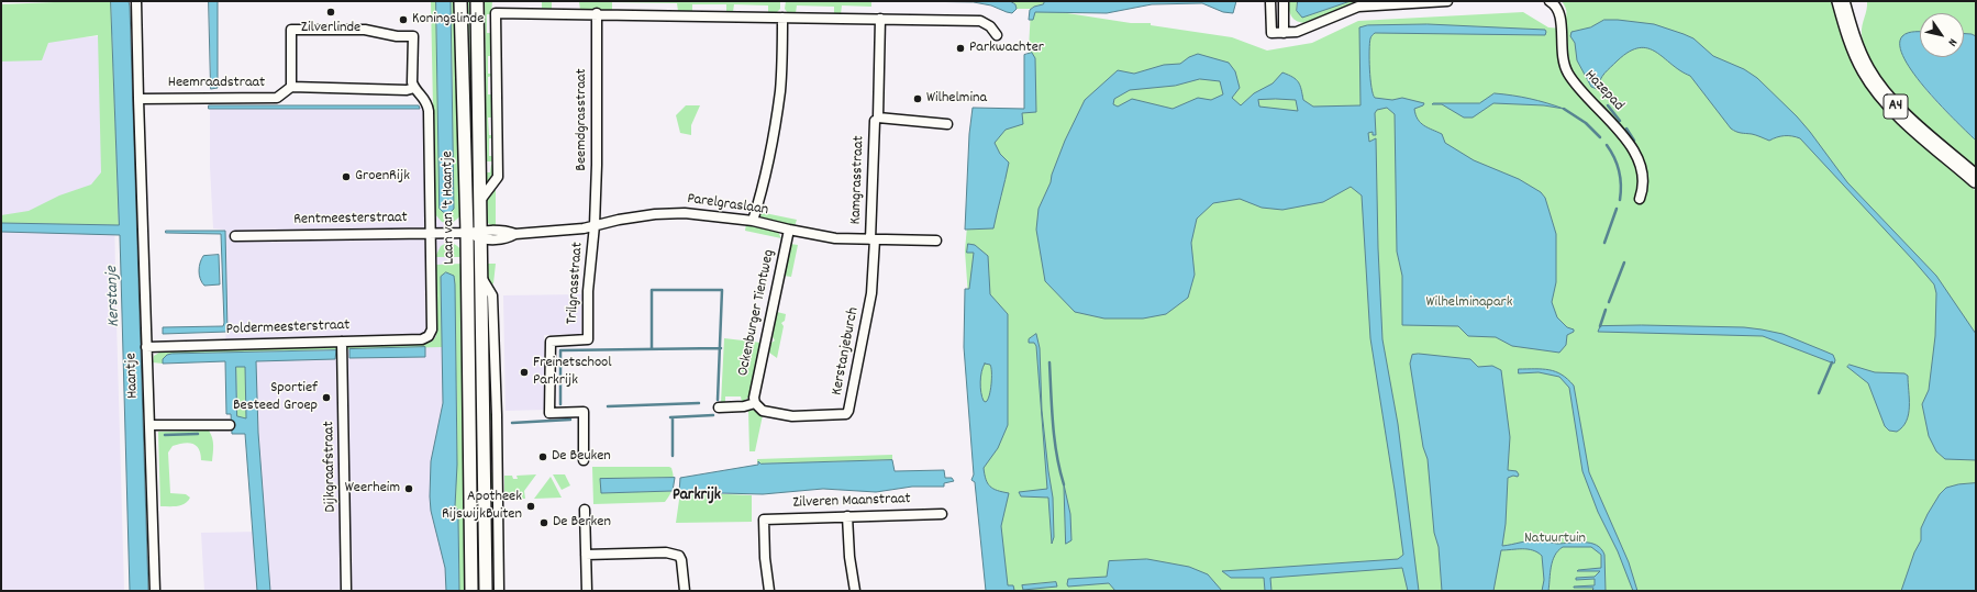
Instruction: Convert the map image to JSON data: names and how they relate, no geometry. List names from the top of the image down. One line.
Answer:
{"streets":{"highway":["A4"],"street":["Heemraadstraat","Hazepad","Beemdgrasstraat","Kamgrasstraat","Parelgraslaan","Laan van 't Haantje","Rentmeesterstraat","Trilgrasstraat","Ockenburger Tientweg","Poldermeesterstraat","Kerstanjeburch","Haantje","Dijkgraafstraat","Zilveren Maanstraat"]},"crossings":[["Heemraadstraat","Haantje"],["Beemdgrasstraat","Parelgraslaan"],["Beemdgrasstraat","Laan van 't Haantje"],["Beemdgrasstraat","Trilgrasstraat"],["Kamgrasstraat","Parelgraslaan"],["Kamgrasstraat","Kerstanjeburch"],["Parelgraslaan","Laan van 't Haantje"],["Parelgraslaan","Rentmeesterstraat"],["Parelgraslaan","Trilgrasstraat"],["Parelgraslaan","Ockenburger Tientweg"],["Parelgraslaan","Kerstanjeburch"],["Laan van 't Haantje","Rentmeesterstraat"],["Laan van 't Haantje","Poldermeesterstraat"],["Ockenburger Tientweg","Kerstanjeburch"],["Poldermeesterstraat","Haantje"],["Poldermeesterstraat","Dijkgraafstraat"]],"districts":["Parkrijk"],"water":["Kerstanje"],"parks":["Wilhelminapark","Natuurtuin"],"places":["Zilverlinde","Koningslinde","Parkwachter","Wilhelmina","GroenRijk","Freinetschool Parkrijk","Sportief Besteed Groep","De Beuken","Weerheim","Apotheek RijswijkBuiten","De Berken"],"north":"bottom right"}
